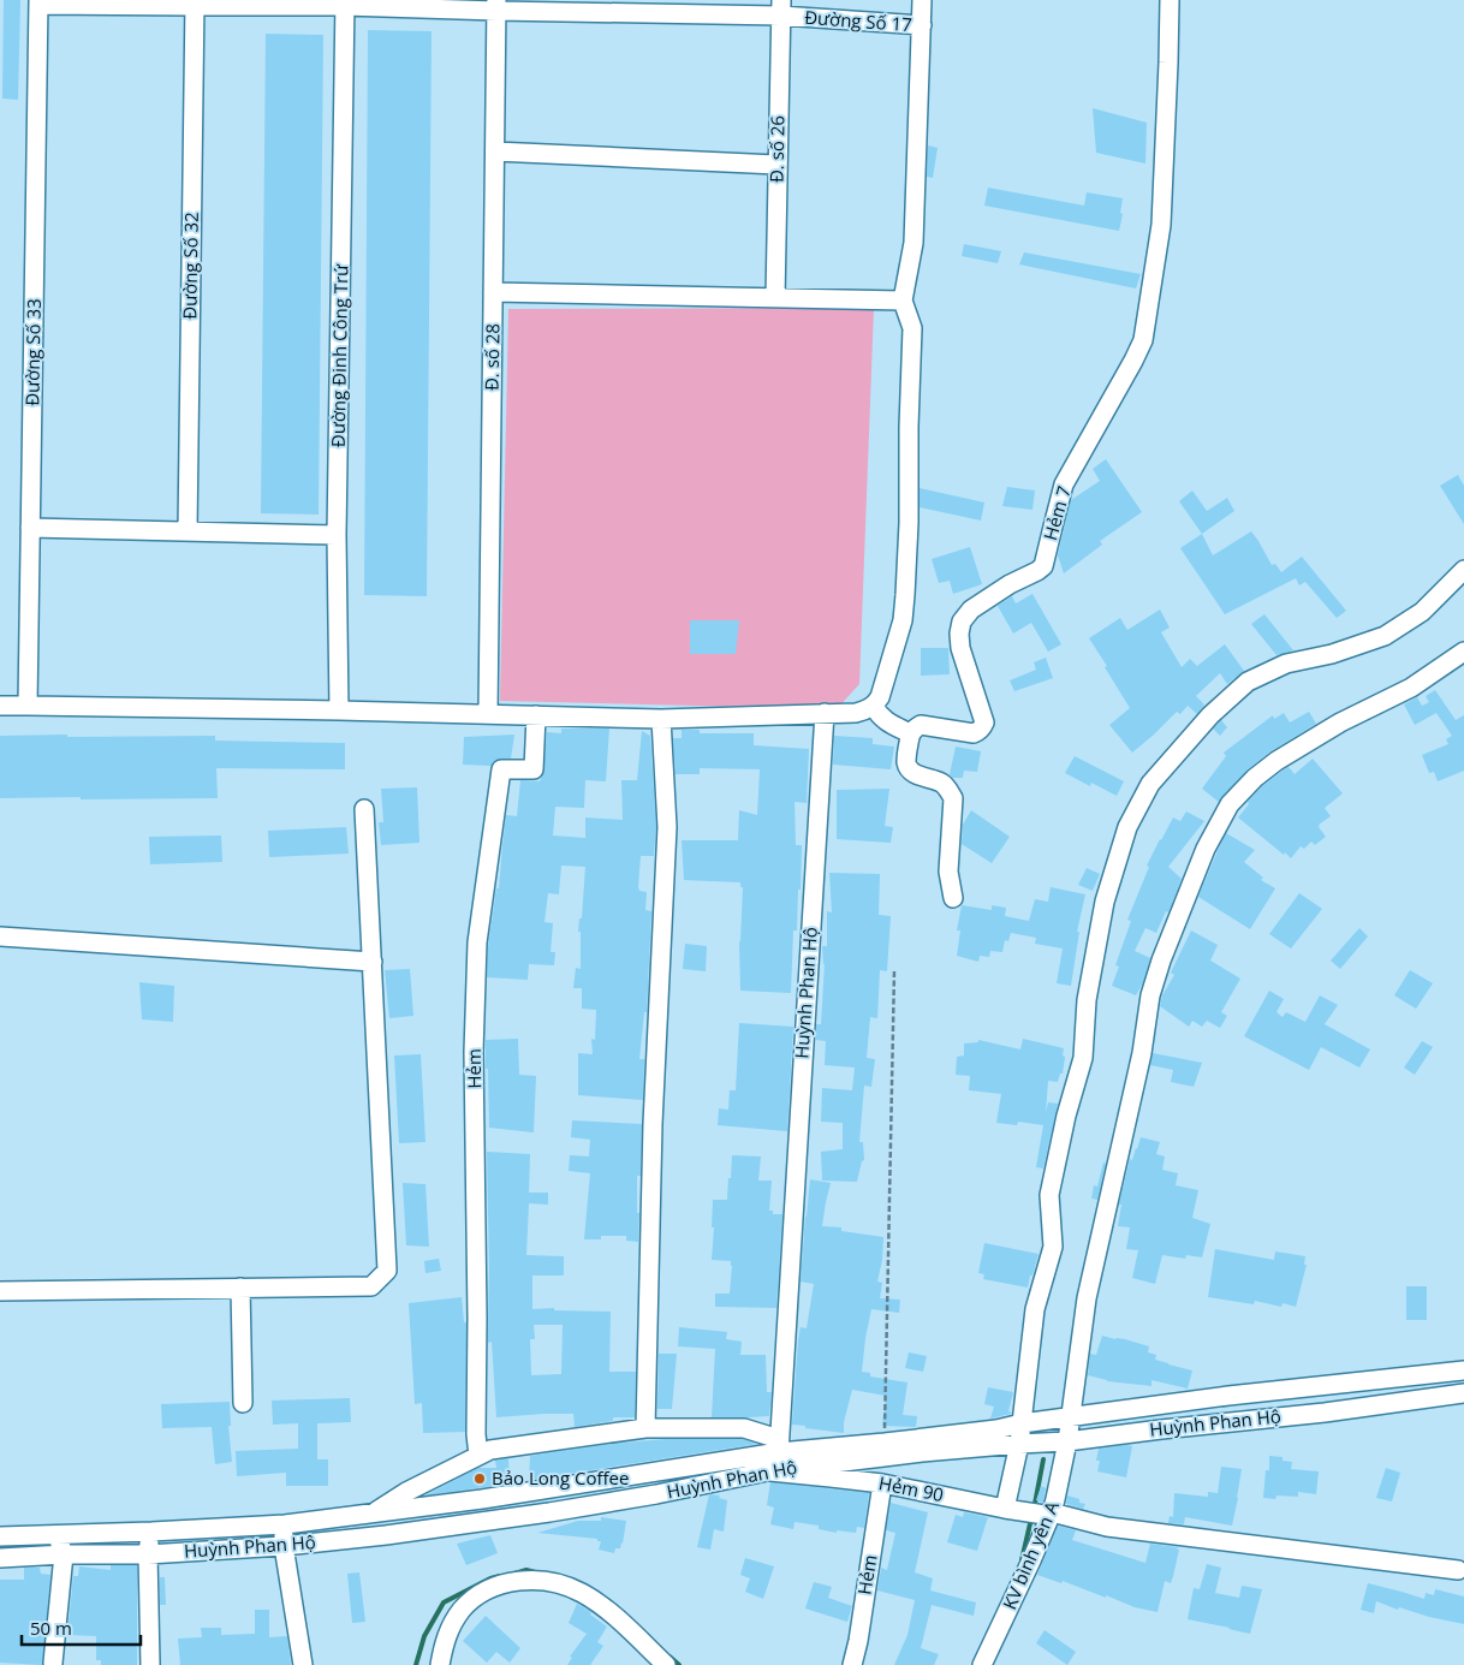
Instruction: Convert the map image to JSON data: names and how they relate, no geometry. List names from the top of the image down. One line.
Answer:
{"streets":{"street":["Đường Số 17","Đ. số 26","Đường Số 32","Đường Số 33","Đường Đinh Công Trứ","Đ. số 28","Hẻm 7","Huỳnh Phan Hộ","Hẻm","Hẻm 90","KV bình yên A"]},"crossings":[["Đường Số 17","Đ. số 26"],["Đường Số 17","Đường Số 32"],["Đường Số 17","Đường Số 33"],["Đường Số 17","Đường Đinh Công Trứ"],["Đường Số 17","Đ. số 28"],["Huỳnh Phan Hộ","Hẻm 90"],["Huỳnh Phan Hộ","KV bình yên A"],["Hẻm","Hẻm 90"],["Hẻm 90","KV bình yên A"]],"places":["Bảo Long Coffee"],"scale_bar":"50 m"}
